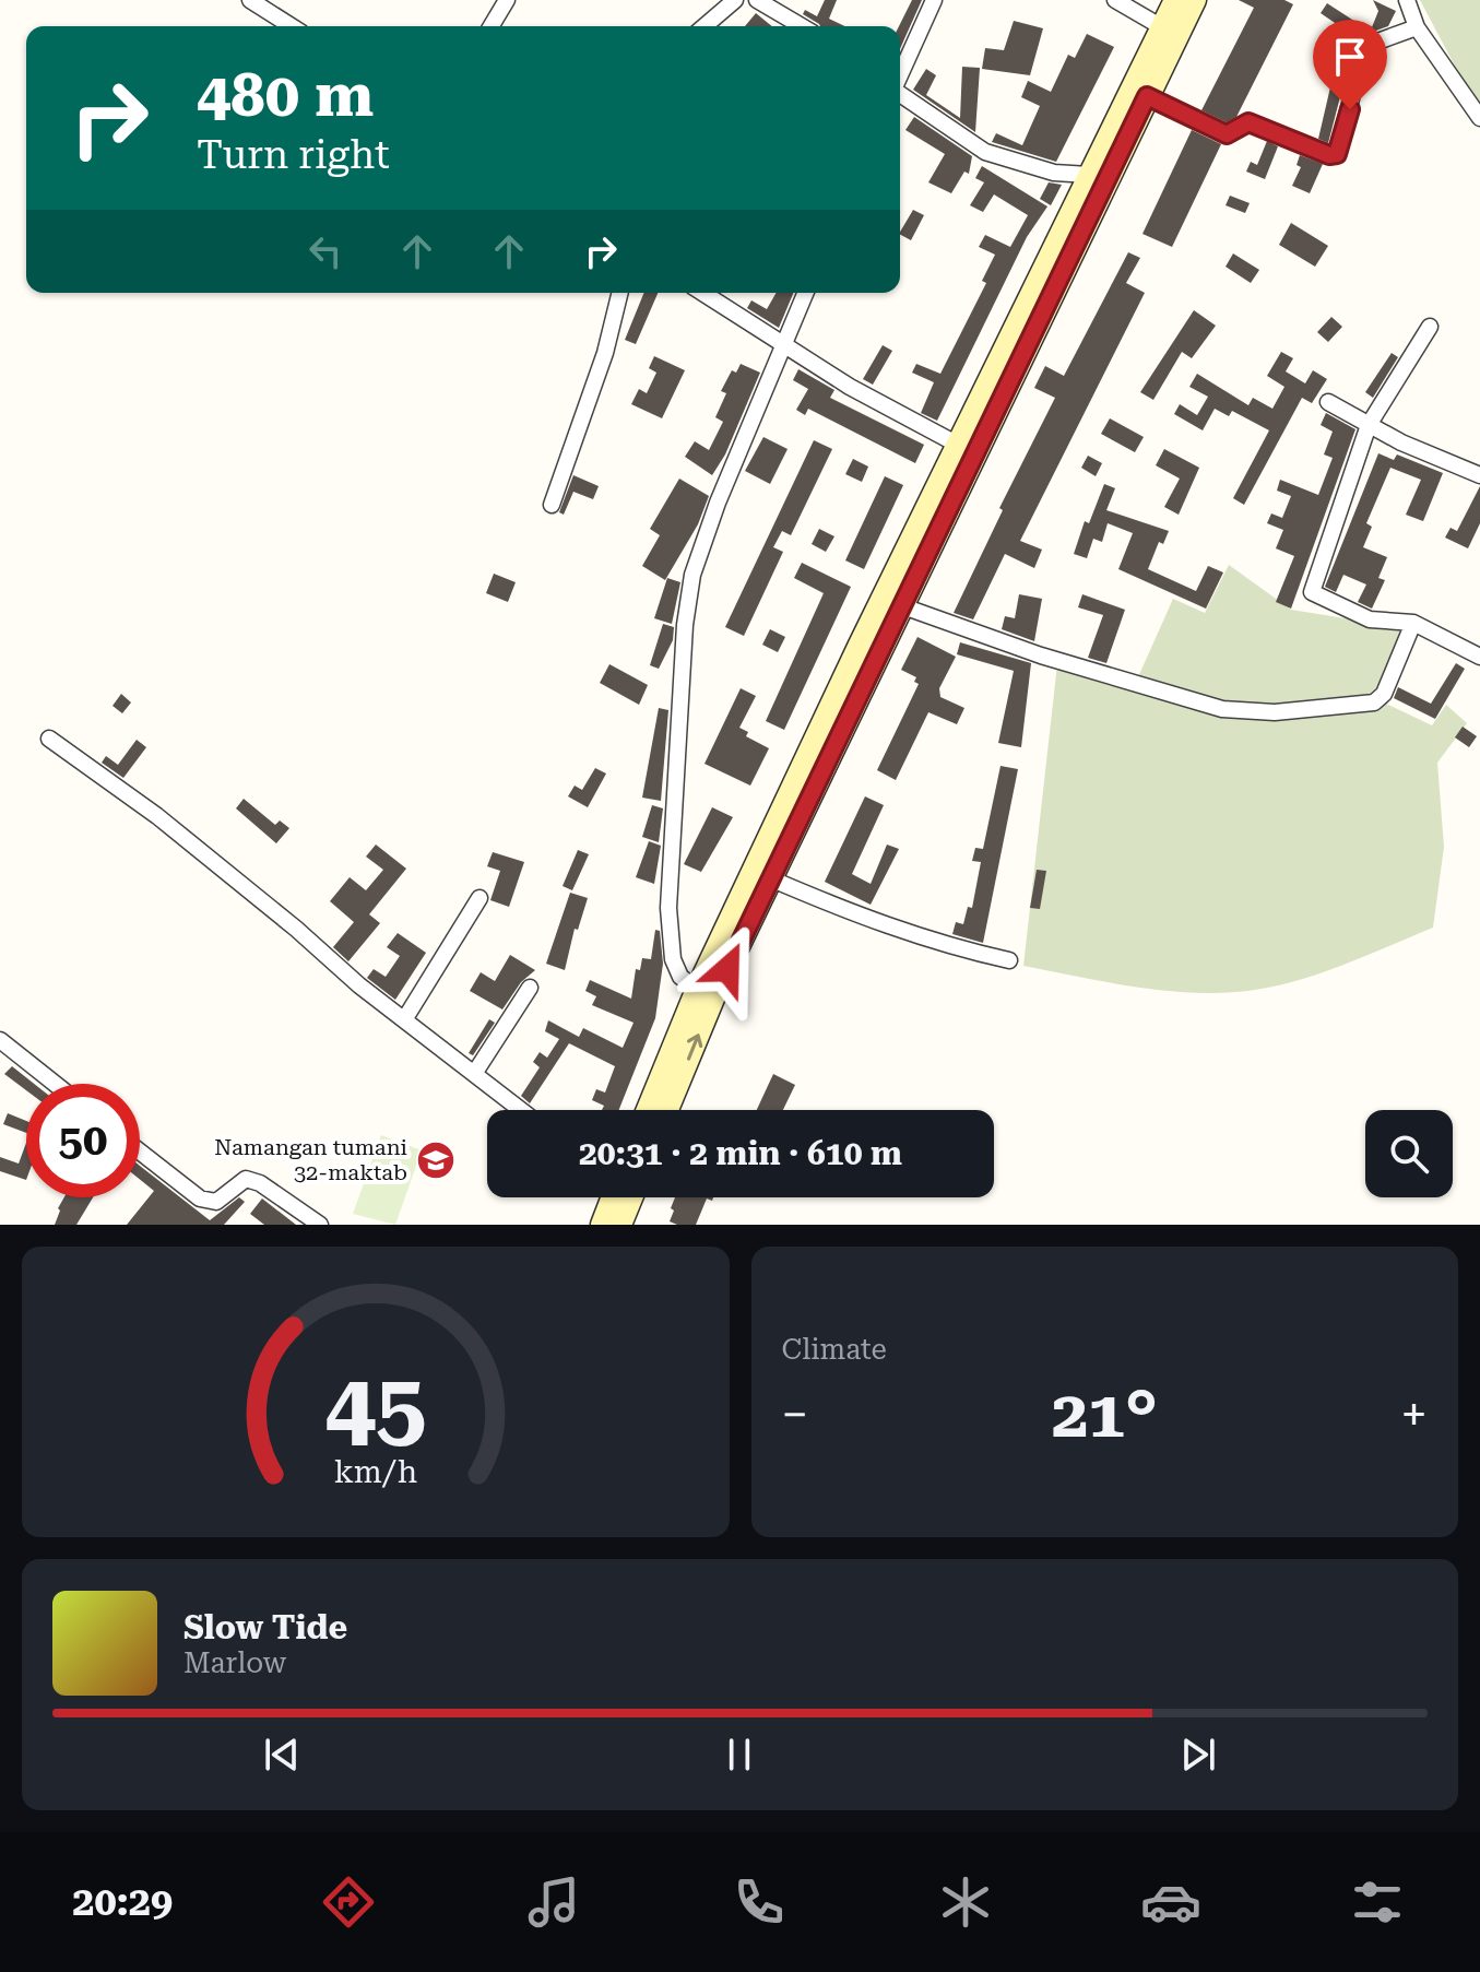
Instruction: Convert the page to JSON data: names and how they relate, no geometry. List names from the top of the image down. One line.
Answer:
{"places":{"school or university":["Namangan tumani 32-maktab"]},"page":{"turn":["480 m","Turn right"],"limit":"50","trip":"20:31 · 2 min · 610 m","tile":"Climate","heat":["−","21°","+"],"song":["Slow Tide","Marlow"],"tabs":"20:29","gauge":["45","km/h"]}}
